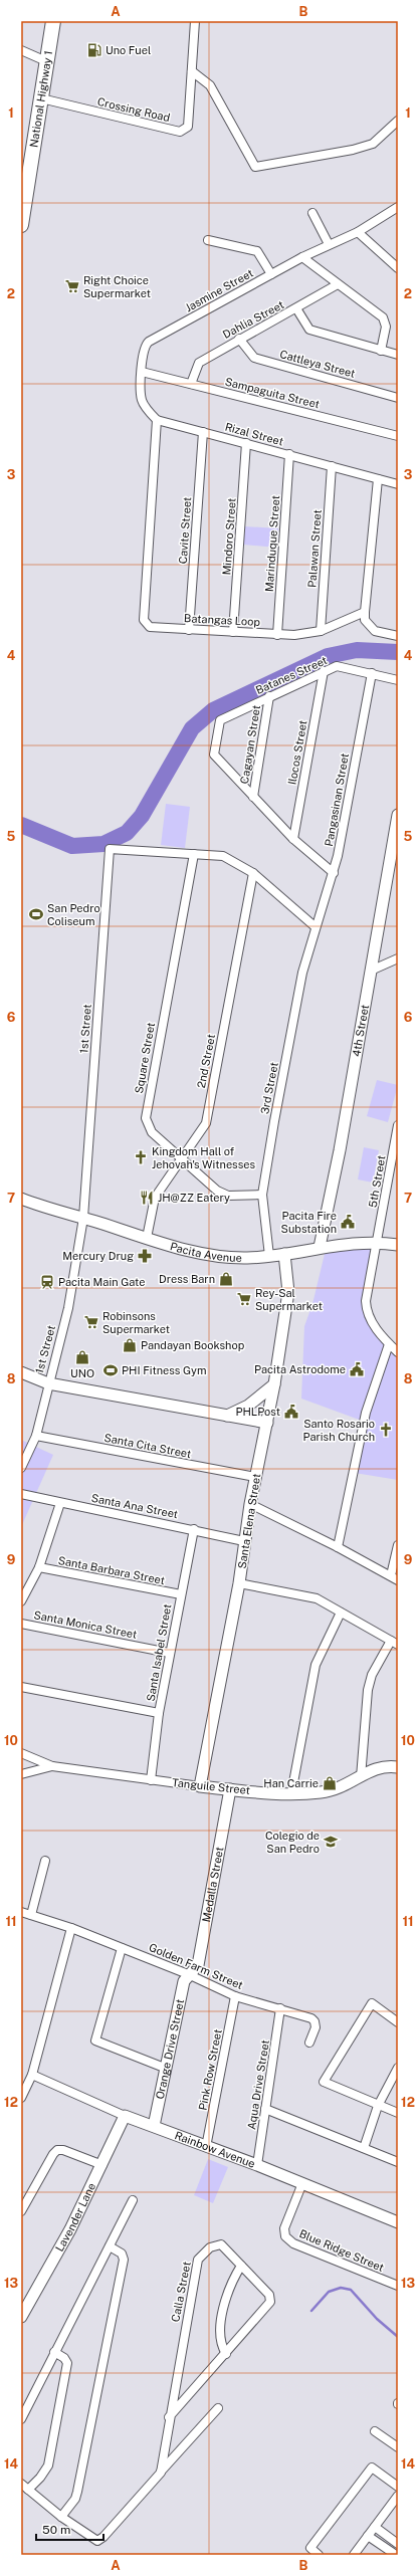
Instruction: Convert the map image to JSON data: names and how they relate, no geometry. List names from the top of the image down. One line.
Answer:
{"streets":{"highway":["National Highway 1"],"street":["Crossing Road","Jasmine Street","Dahlia Street","Cattleya Street","Sampaguita Street","Rizal Street","Cavite Street","Mindoro Street","Marinduque Street","Palawan Street","Batangas Loop","Batanes Street","Cagayan Street","Ilocos Street","Pangasinan Street","1st Street","4th Street","Square Street","2nd Street","3rd Street","5th Street","Pacita Avenue","Santa Cita Street","Santa Ana Street","Santa Elena Street","Santa Barbara Street","Santa Monica Street","Santa Isabel Street","Tanguile Street","Medalla Street","Golden Farm Street","Orange Drive Street","Pink Row Street","Aqua Drive Street","Rainbow Avenue","Lavender Lane","Blue Ridge Street","Calla Street"]},"crossings":[["National Highway 1","Crossing Road"],["Jasmine Street","Sampaguita Street"],["Dahlia Street","Cattleya Street"],["Dahlia Street","Sampaguita Street"],["Rizal Street","Cavite Street"],["Rizal Street","Mindoro Street"],["Rizal Street","Marinduque Street"],["Rizal Street","Palawan Street"],["Rizal Street","Batangas Loop"],["Cavite Street","Batangas Loop"],["Mindoro Street","Batangas Loop"],["Marinduque Street","Batangas Loop"],["Palawan Street","Batangas Loop"],["Batanes Street","Cagayan Street"],["Batanes Street","Ilocos Street"],["Batanes Street","Pangasinan Street"],["Pangasinan Street","1st Street"],["Pangasinan Street","3rd Street"],["1st Street","Square Street"],["1st Street","2nd Street"],["1st Street","3rd Street"],["1st Street","Pacita Avenue"],["1st Street","Santa Cita Street"],["4th Street","Pacita Avenue"],["Square Street","2nd Street"],["Square Street","3rd Street"],["2nd Street","Pacita Avenue"],["3rd Street","Pacita Avenue"],["5th Street","Pacita Avenue"],["Pacita Avenue","Santa Elena Street"],["Santa Cita Street","Santa Elena Street"],["Santa Ana Street","Santa Elena Street"],["Santa Ana Street","Santa Isabel Street"],["Santa Elena Street","Tanguile Street"],["Santa Barbara Street","Santa Isabel Street"],["Santa Monica Street","Santa Isabel Street"],["Santa Isabel Street","Tanguile Street"],["Tanguile Street","Medalla Street"],["Medalla Street","Golden Farm Street"],["Medalla Street","Orange Drive Street"],["Golden Farm Street","Orange Drive Street"],["Golden Farm Street","Pink Row Street"],["Golden Farm Street","Aqua Drive Street"],["Orange Drive Street","Rainbow Avenue"],["Pink Row Street","Rainbow Avenue"],["Aqua Drive Street","Rainbow Avenue"],["Rainbow Avenue","Lavender Lane"],["Rainbow Avenue","Blue Ridge Street"]],"places":{"fuel station":["Uno Fuel"],"supermarket":["Right Choice Supermarket","Rey-Sal Supermarket","Robinsons Supermarket"],"sports":["San Pedro Coliseum","PHI Fitness Gym"],"church":["Kingdom Hall of Jehovah's Witnesses","Santo Rosario Parish Church"],"restaurant":["JH@ZZ Eatery"],"public building":["Pacita Fire Substation","Pacita Astrodome","PHLPost"],"pharmacy":["Mercury Drug"],"shop":["Dress Barn","Pandayan Bookshop","UNO","Han Carrie"],"station":["Pacita Main Gate"],"school or university":["Colegio de San Pedro"]},"scale_bar":"50 m","grid":{"columns":["A","B"],"rows":["1","2","3","4","5","6","7","8","9","10","11","12","13","14"]}}
